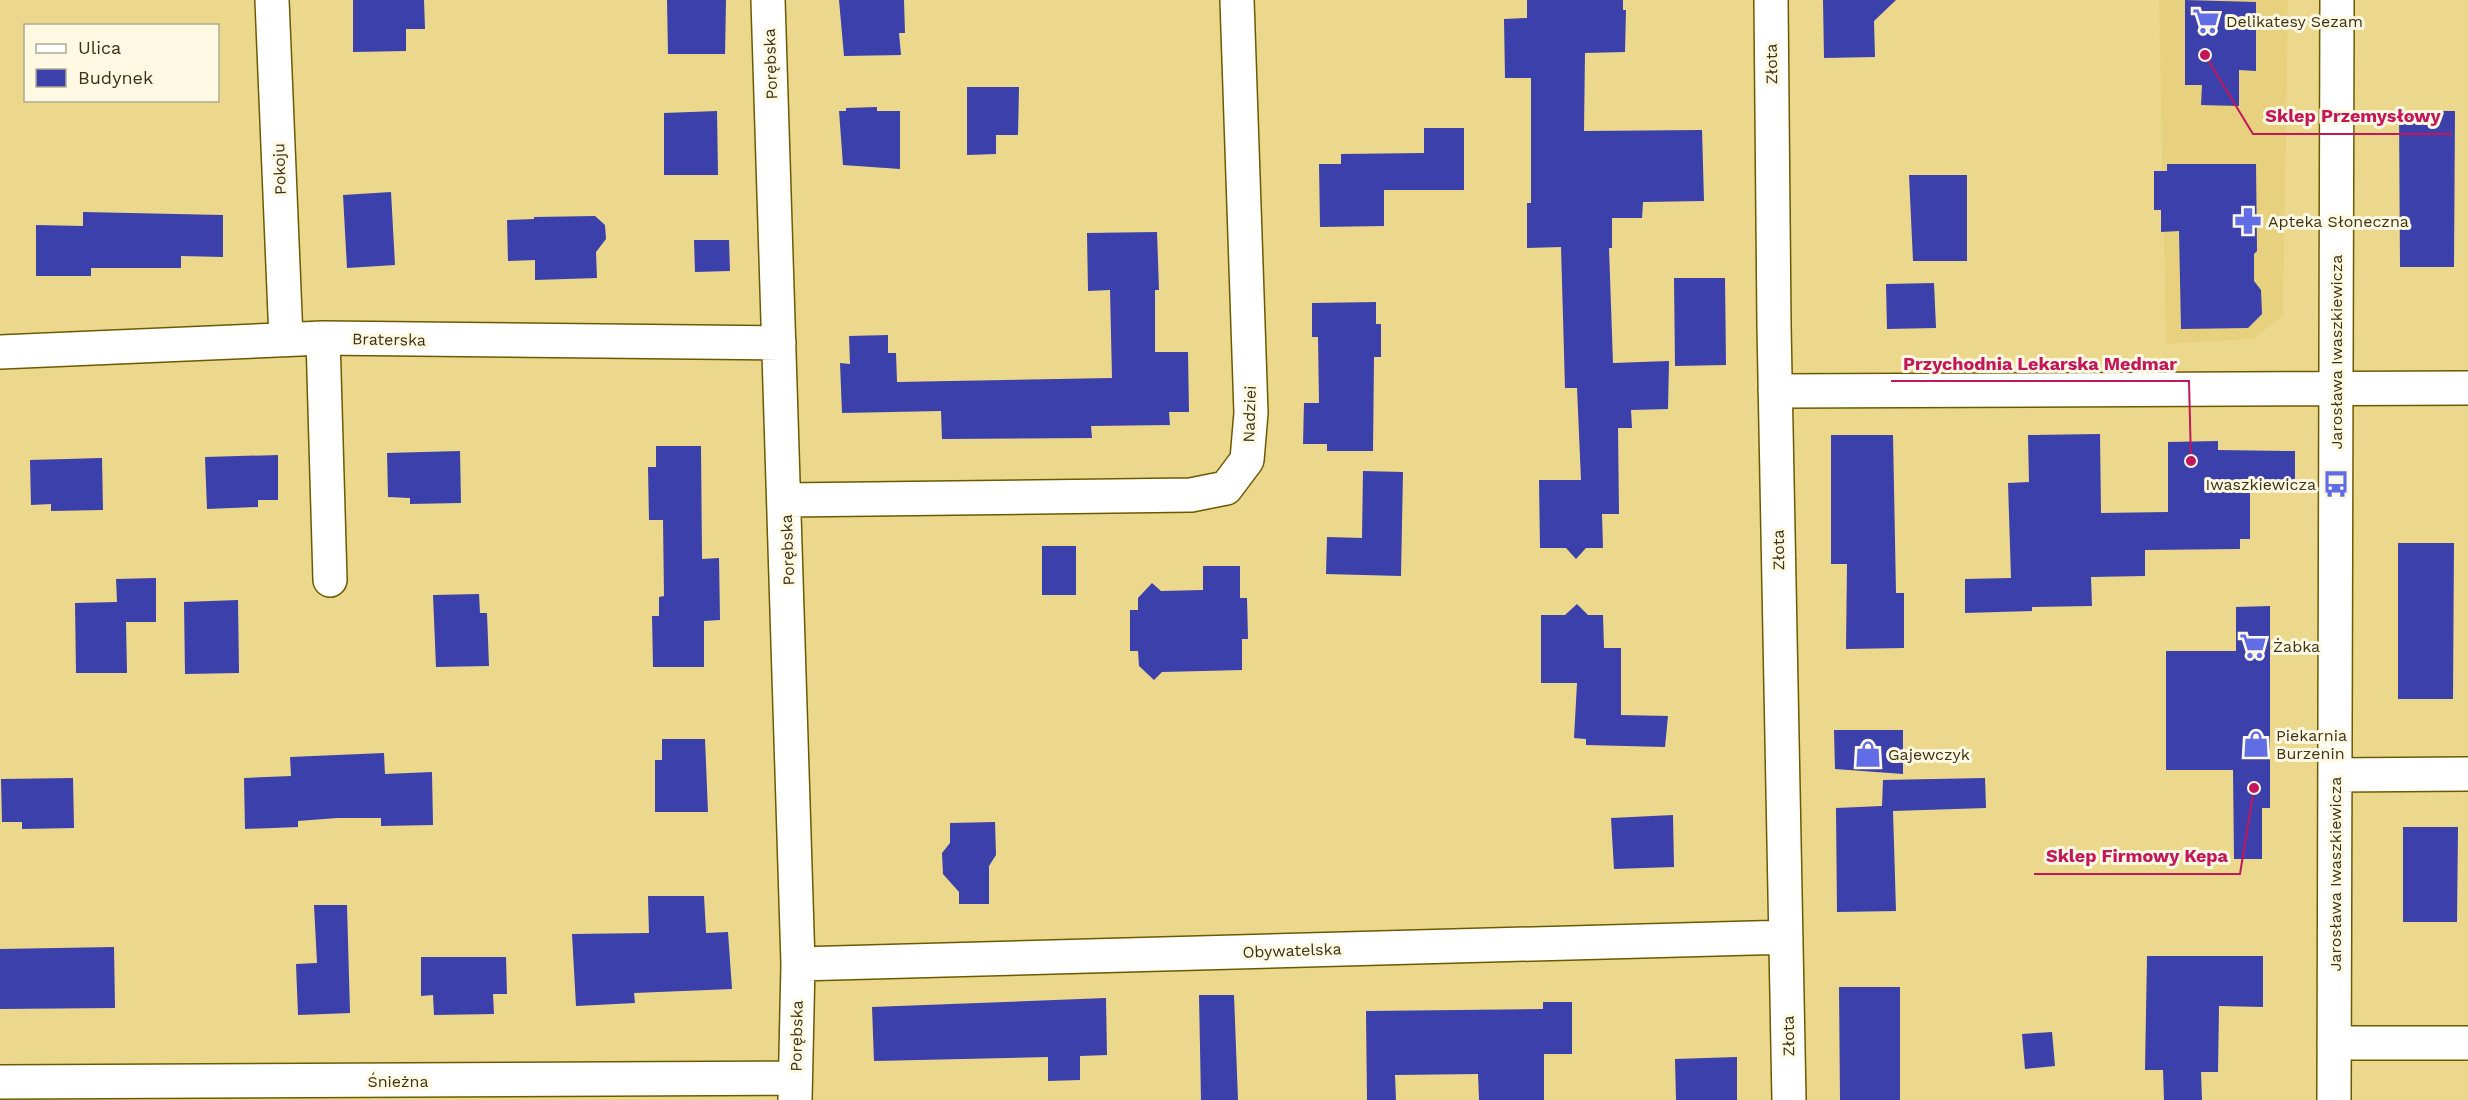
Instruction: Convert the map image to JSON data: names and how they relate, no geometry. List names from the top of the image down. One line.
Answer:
{"streets":{"street":["Porębska","Złota","Pokoju","Braterska","Jarosława Iwaszkiewicza","Nadziei","Obywatelska","Śnieżna"]},"crossings":[["Porębska","Braterska"],["Porębska","Nadziei"],["Porębska","Obywatelska"],["Porębska","Śnieżna"],["Złota","Obywatelska"],["Pokoju","Braterska"]],"places":{"supermarket":["Delikatesy Sezam","Żabka"],"other":["Sklep Przemysłowy","Przychodnia Lekarska Medmar","Sklep Firmowy Kepa"],"pharmacy":["Apteka Słoneczna"],"bus stop":["Iwaszkiewicza"],"shop":["Piekarnia Burzenin","Gajewczyk"]},"legend":["Ulica","Budynek"]}
